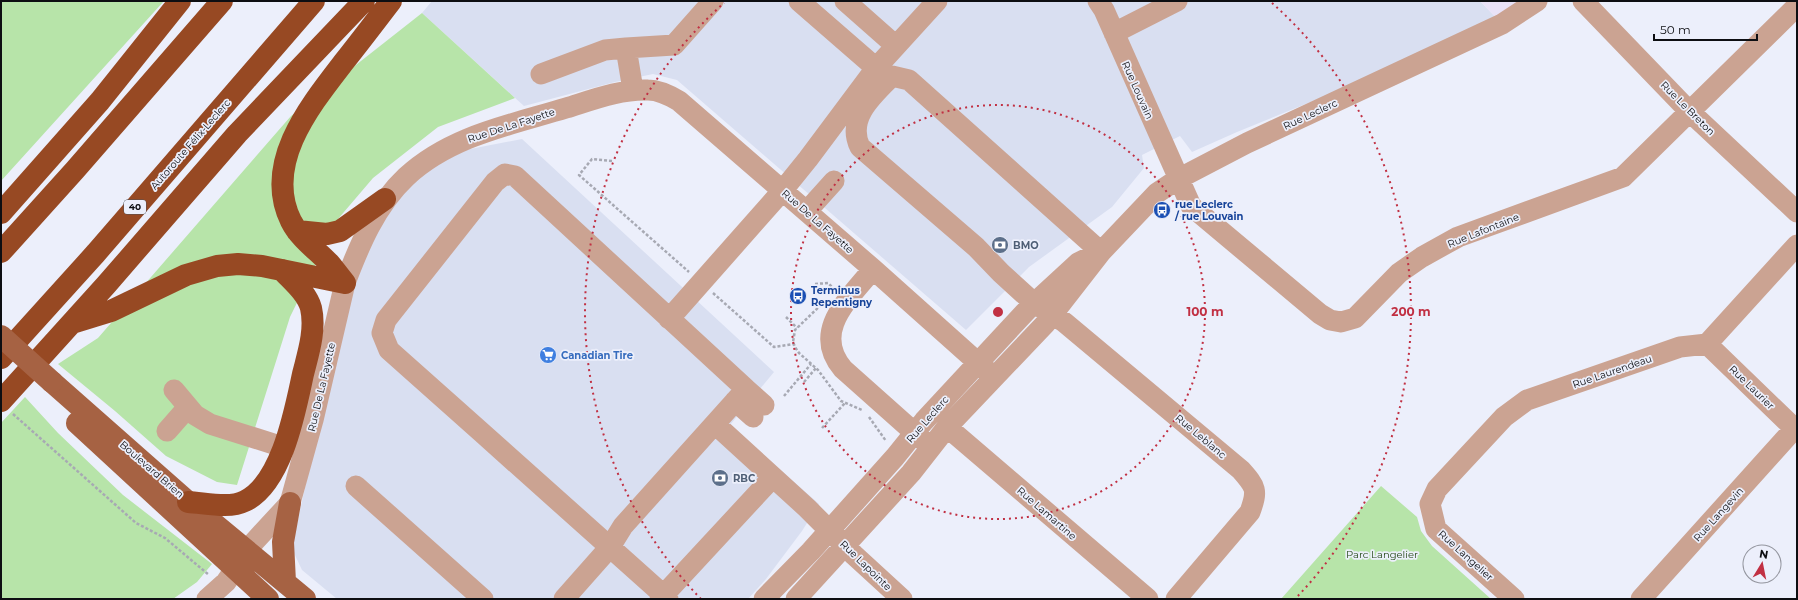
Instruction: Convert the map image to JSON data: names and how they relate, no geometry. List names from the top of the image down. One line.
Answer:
{"streets":{"highway":["Autoroute Félix-Leclerc","40"],"main road":["Boulevard Brien"],"street":["Rue Louvain","Rue Le Breton","Rue Leclerc","Rue De La Fayette","Rue Lafontaine","Rue Laurendeau","Rue Laurier","Rue Leblanc","Rue Lamartine","Rue Langevin","Rue Langelier","Rue Lapointe"]},"crossings":[["Rue Louvain","Rue Leclerc"],["Rue Louvain","Rue Lafontaine"],["Rue Le Breton","Rue Lafontaine"],["Rue Leclerc","Rue De La Fayette"],["Rue Leclerc","Rue Lafontaine"],["Rue Leclerc","Rue Leblanc"],["Rue Leclerc","Rue Lamartine"],["Rue Leclerc","Rue Lapointe"],["Rue De La Fayette","Boulevard Brien"],["Rue Laurendeau","Rue Laurier"],["Rue Laurendeau","Rue Langelier"],["Rue Laurier","Rue Langevin"]],"parks":["Parc Langelier"],"places":{"bus stop":["rue Leclerc / rue Louvain","Terminus Repentigny"],"bank":["BMO","RBC"],"supermarket":["Canadian Tire"]},"scale_bar":"50 m","north":"top","rings":["100 m","200 m"]}
